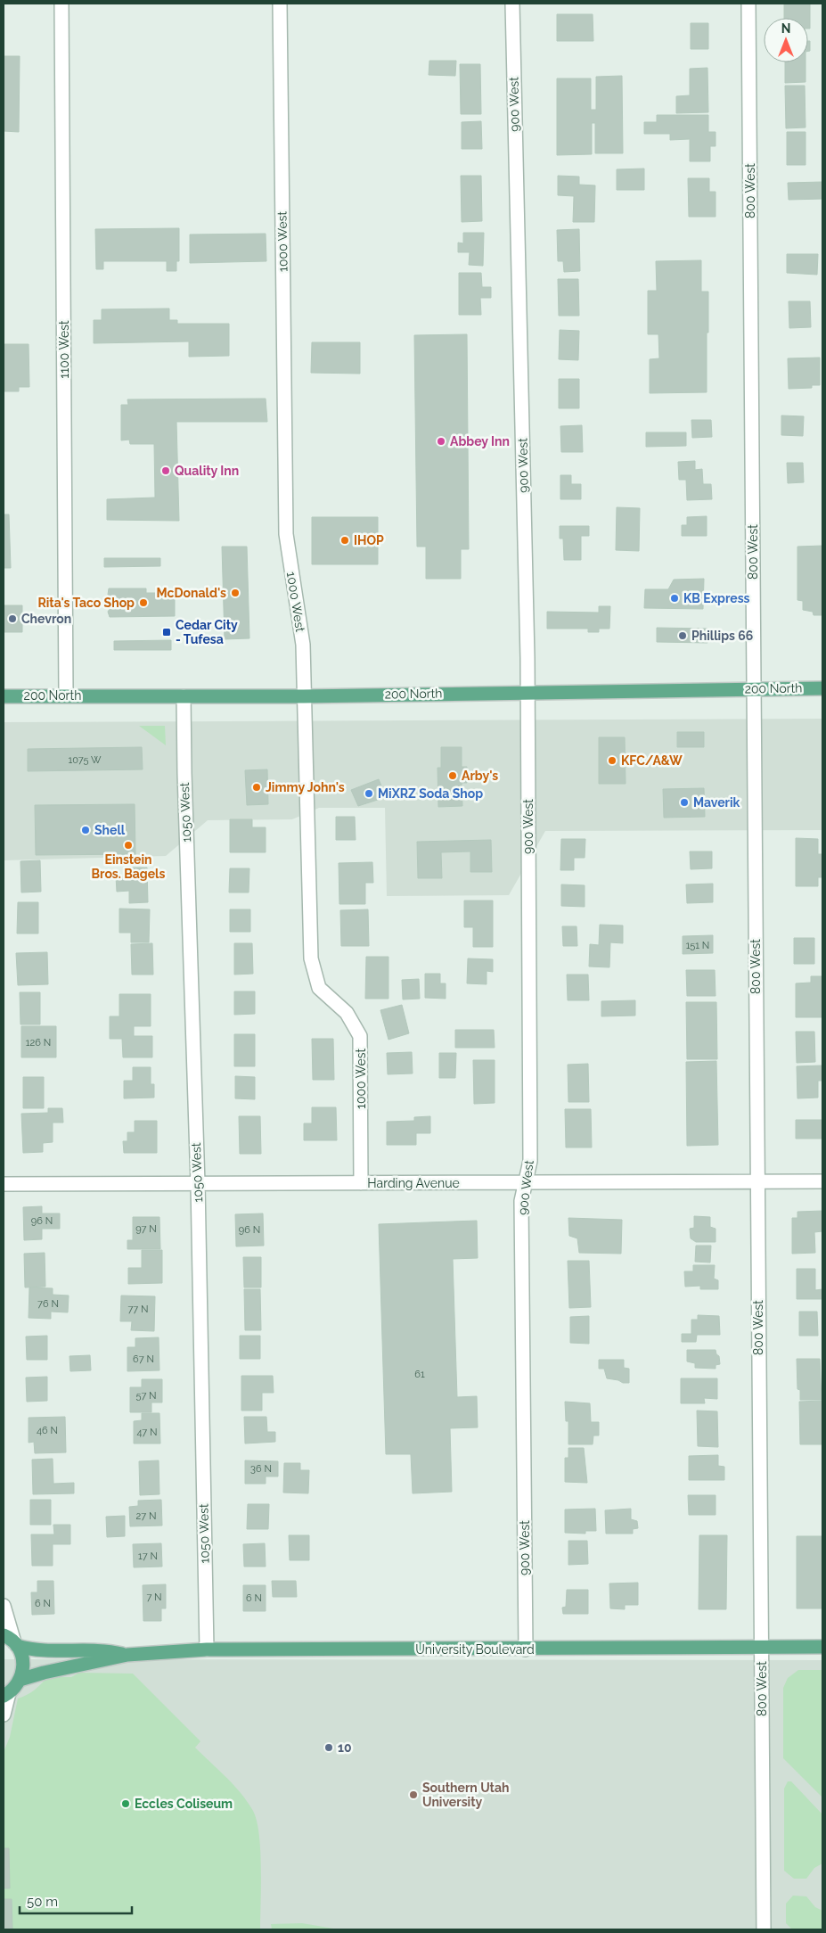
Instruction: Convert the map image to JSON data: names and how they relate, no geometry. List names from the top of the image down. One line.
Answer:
{"streets":{"main road":["200 North","University Boulevard"],"street":["900 West","800 West","1000 West","1100 West","1050 West","Harding Avenue"]},"crossings":[["900 West","200 North"],["900 West","Harding Avenue"],["900 West","University Boulevard"],["800 West","200 North"],["800 West","Harding Avenue"],["800 West","University Boulevard"],["1000 West","200 North"],["1000 West","Harding Avenue"],["1100 West","200 North"],["200 North","1050 West"],["1050 West","Harding Avenue"],["1050 West","University Boulevard"]],"places":{"other":["Abbey Inn","Quality Inn","IHOP","McDonald's","KB Express","Rita's Taco Shop","Chevron","Phillips 66","KFC/A&W","Arby's","Jimmy John's","MiXRZ Soda Shop","Maverik","Shell","Einstein Bros. Bagels","10","Southern Utah University","Eccles Coliseum"],"transit":["Cedar City - Tufesa"]},"house_numbers":["1075 W","151 N","126 N","96 N","97 N","96 N","76 N","77 N","67 N","61","57 N","46 N","47 N","36 N","27 N","17 N","7 N","6 N","6 N"],"scale_bar":"50 m","north":"top"}
